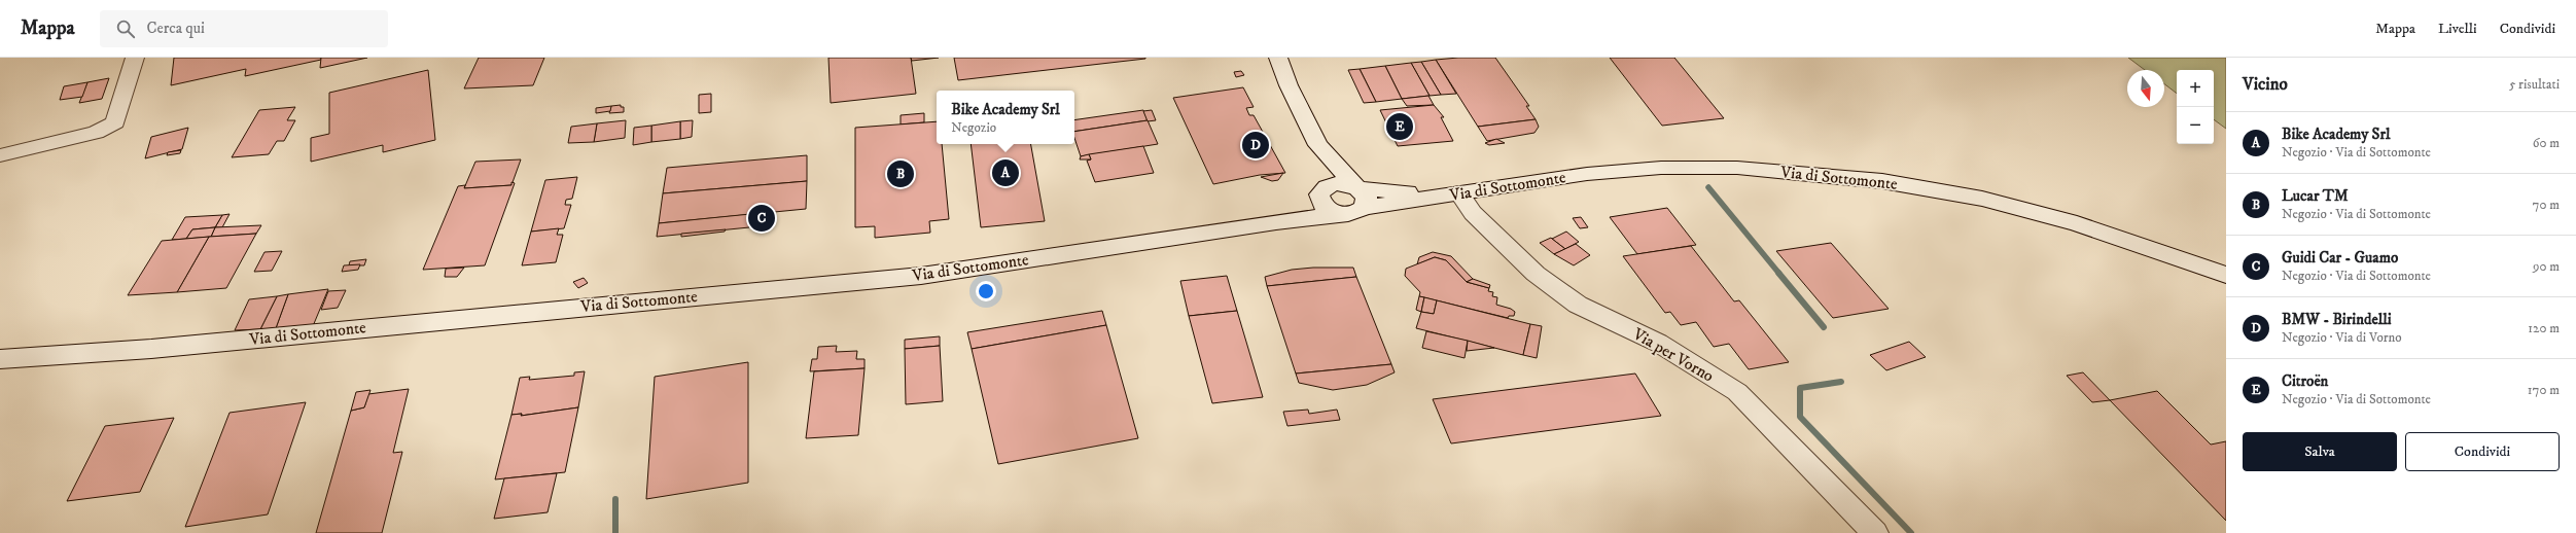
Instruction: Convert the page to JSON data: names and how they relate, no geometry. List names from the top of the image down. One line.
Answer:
{"streets":{"main road":["Via di Sottomonte","Via per Vorno"]},"crossings":[["Via di Sottomonte","Via per Vorno"]],"north":"bottom","page":{"header":"Mappa","search":"Cerca qui","nav":["Mappa","Livelli","Condividi"],"heading":["Vicino","5 risultati"],"map_buttons":["+","−"],"popup":["Bike Academy Srl","Negozio"],"pins":["E","D","A","B","C"],"list":[{"mark":"A","name":"Bike Academy Srl","note":"Negozio · Via di Sottomonte","value":"60 m"},{"mark":"B","name":"Lucar TM","note":"Negozio · Via di Sottomonte","value":"70 m"},{"mark":"C","name":"Guidi Car - Guamo","note":"Negozio · Via di Sottomonte","value":"90 m"},{"mark":"D","name":"BMW - Birindelli","note":"Negozio · Via di Vorno","value":"120 m"},{"mark":"E","name":"Citroën","note":"Negozio · Via di Sottomonte","value":"170 m"}],"buttons":["Salva","Condividi"]}}
